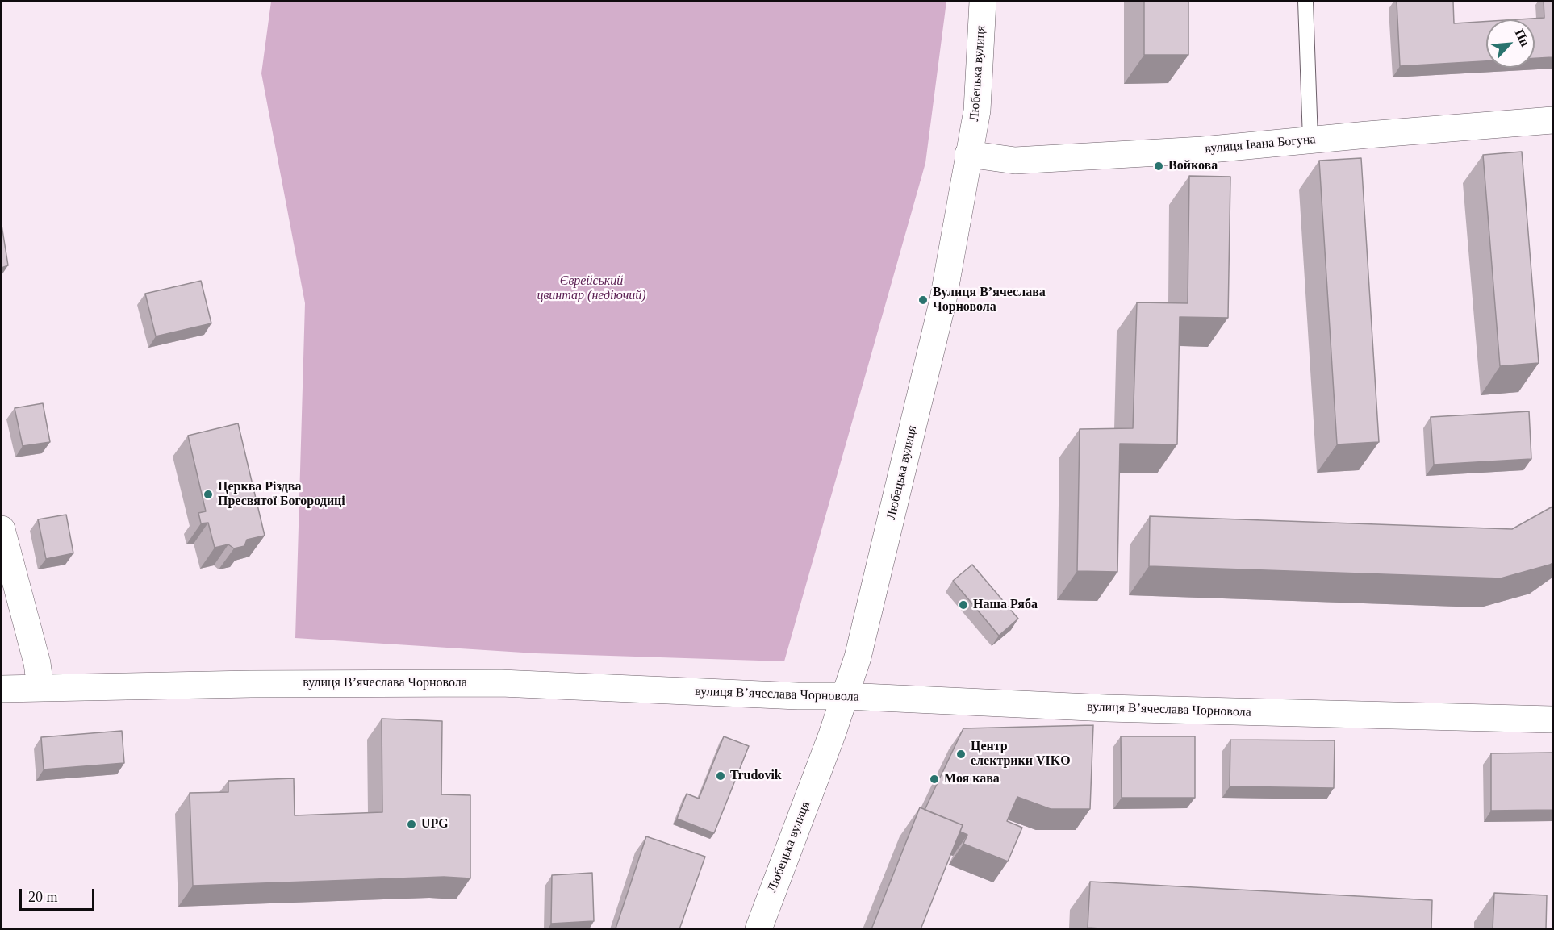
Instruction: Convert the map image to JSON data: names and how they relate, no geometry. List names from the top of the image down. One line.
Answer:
{"streets":{"main road":["Любецька вулиця","вулиця Івана Богуна","вулиця Вʼячеслава Чорновола"]},"crossings":[["Любецька вулиця","вулиця Івана Богуна"],["Любецька вулиця","вулиця Вʼячеслава Чорновола"]],"parks":["Єврейський цвинтар (недіючий)"],"places":["Войкова","Вулиця В’ячеслава Чорновола","Церква Різдва Пресвятої Богородиці","Наша Ряба","Центр електрики VIKO","Trudovik","Моя кава","UPG"],"scale_bar":"20 m","north":"top right"}
